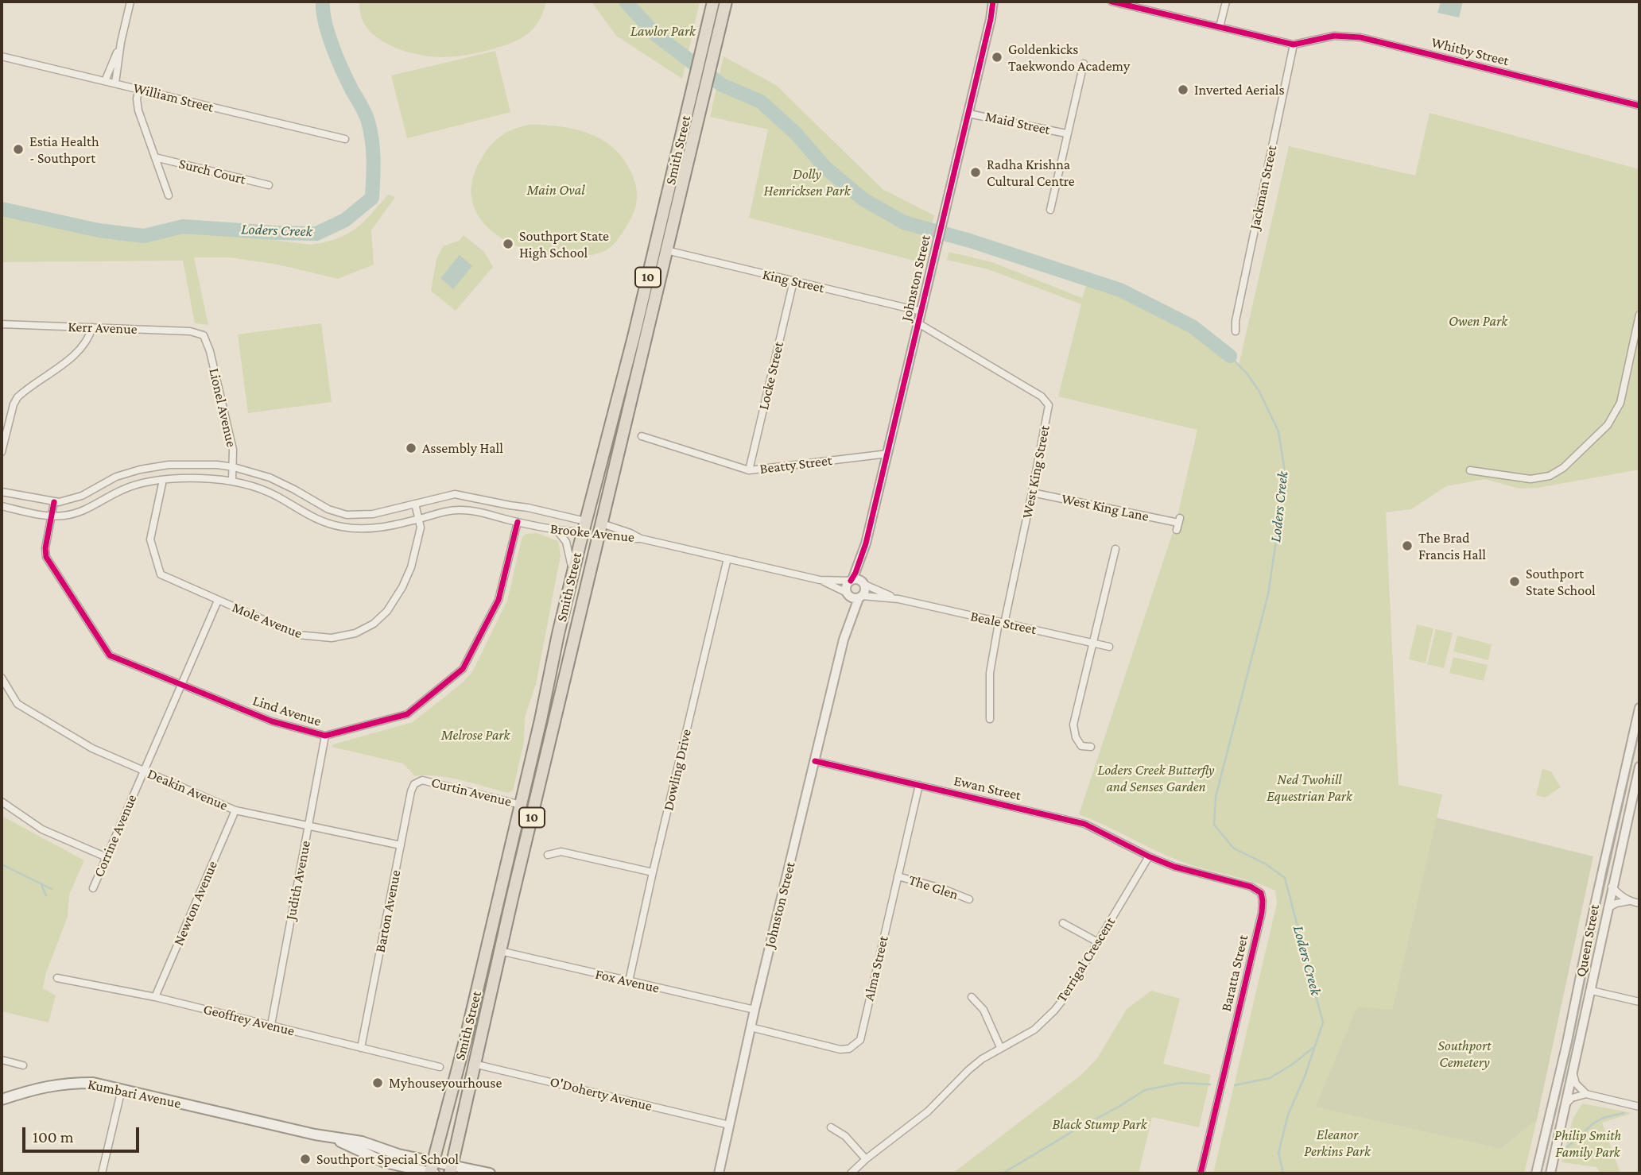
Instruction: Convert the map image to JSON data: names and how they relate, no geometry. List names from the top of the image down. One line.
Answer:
{"streets":{"highway":["Smith Street","10","Brooke Avenue"],"main road":["Kumbari Avenue"],"street":["Whitby Street","William Street","Maid Street","Surch Court","Jackman Street","Johnston Street","King Street","Kerr Avenue","Locke Street","Lionel Avenue","Beatty Street","West King Street","West King Lane","Mole Avenue","Beale Street","Lind Avenue","Dowling Drive","Ewan Street","Deakin Avenue","Curtin Avenue","Corrine Avenue","Judith Avenue","The Glen","Newton Avenue","Barton Avenue","Queen Street","Terrigal Crescent","Alma Street","Baratta Street","Fox Avenue","Geoffrey Avenue","O'Doherty Avenue"]},"crossings":[["Whitby Street","Jackman Street"],["Maid Street","Johnston Street"],["Smith Street","King Street"],["Smith Street","Brooke Avenue"],["Smith Street","Curtin Avenue"],["Smith Street","Fox Avenue"],["Smith Street","Kumbari Avenue"],["Smith Street","O'Doherty Avenue"],["Johnston Street","King Street"],["Johnston Street","Beatty Street"],["Johnston Street","West King Street"],["Johnston Street","Beale Street"],["Johnston Street","Ewan Street"],["Johnston Street","Alma Street"],["Johnston Street","Fox Avenue"],["Johnston Street","O'Doherty Avenue"],["King Street","Locke Street"],["Kerr Avenue","Lionel Avenue"],["Locke Street","Beatty Street"],["Lionel Avenue","Brooke Avenue"],["West King Street","West King Lane"],["West King Street","Beale Street"],["Brooke Avenue","Mole Avenue"],["Brooke Avenue","Lind Avenue"],["Brooke Avenue","Dowling Drive"],["Mole Avenue","Corrine Avenue"],["Lind Avenue","Corrine Avenue"],["Lind Avenue","Judith Avenue"],["Dowling Drive","Fox Avenue"],["Ewan Street","Terrigal Crescent"],["Ewan Street","Alma Street"],["Ewan Street","Baratta Street"],["Deakin Avenue","Corrine Avenue"],["Deakin Avenue","Judith Avenue"],["Deakin Avenue","Newton Avenue"],["Deakin Avenue","Barton Avenue"],["Curtin Avenue","Barton Avenue"],["Judith Avenue","Geoffrey Avenue"],["The Glen","Alma Street"],["Newton Avenue","Geoffrey Avenue"],["Barton Avenue","Geoffrey Avenue"],["Terrigal Crescent","Baratta Street"]],"water":["Loders Creek"],"parks":["Lawlor Park","Dolly Henricksen Park","Main Oval","Owen Park","Melrose Park","Loders Creek Butterfly and Senses Garden","Ned Twohill Equestrian Park","Southport Cemetery","Black Stump Park","Eleanor Perkins Park","Philip Smith Family Park"],"places":["Goldenkicks Taekwondo Academy","Inverted Aerials","Estia Health - Southport","Radha Krishna Cultural Centre","Southport State High School","Assembly Hall","The Brad Francis Hall","Southport State School","Myhouseyourhouse","Southport Special School"],"scale_bar":"100 m"}
